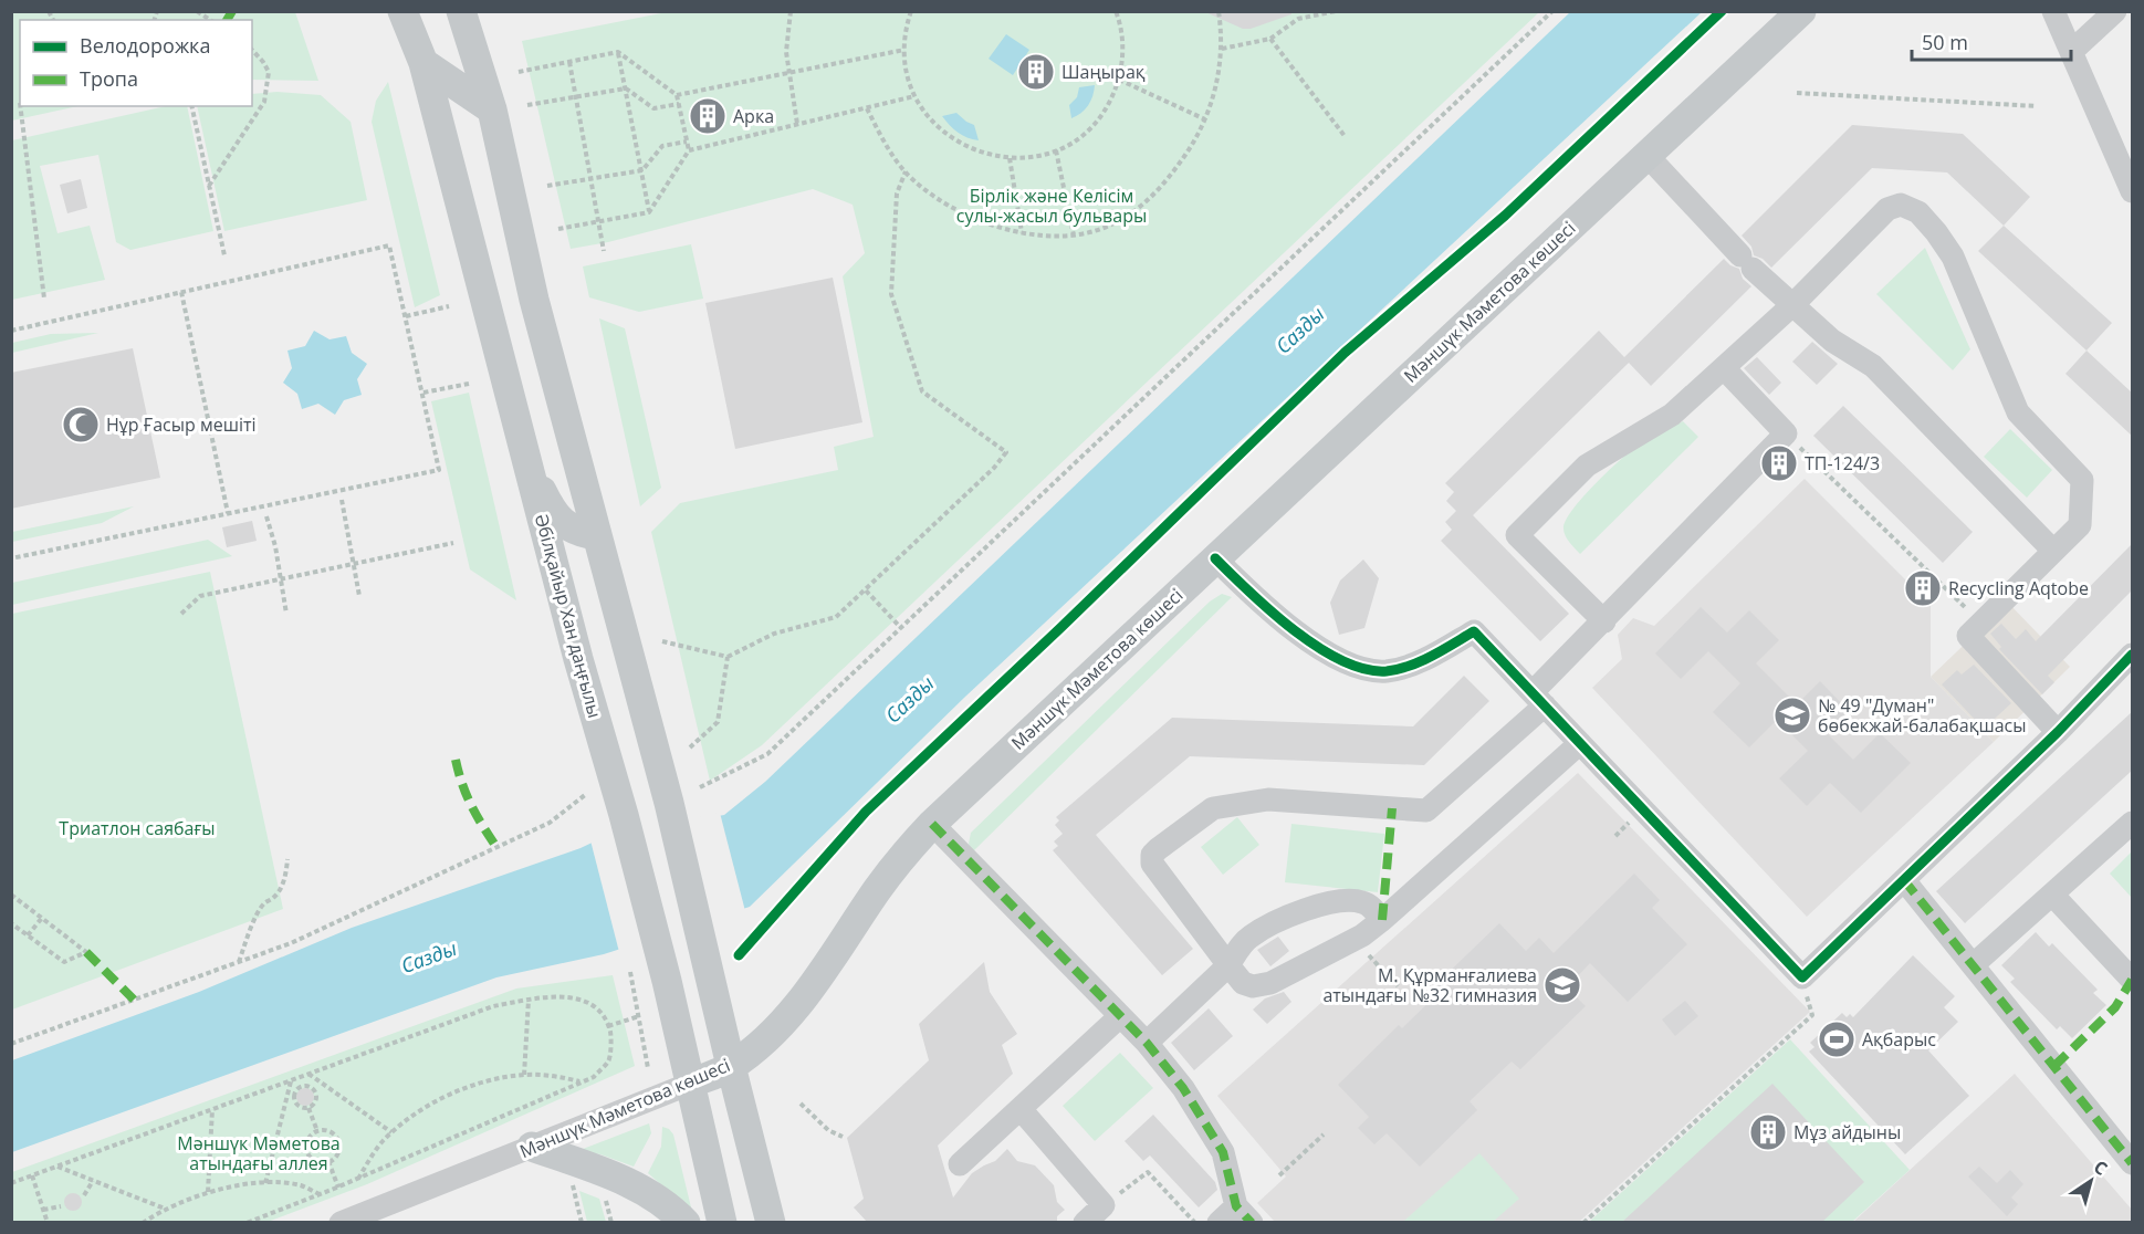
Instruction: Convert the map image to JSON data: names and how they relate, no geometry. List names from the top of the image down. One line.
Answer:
{"streets":{"main road":["Мәншүк Мәметова көшесі","Әбілқайыр Хан даңғылы"]},"crossings":[["Мәншүк Мәметова көшесі","Әбілқайыр Хан даңғылы"]],"water":["Сазды"],"parks":["Бірлік және Келісім сулы-жасыл бульвары","Триатлон саябағы","Мәншүк Мәметова атындағы аллея"],"places":{"building":["Шаңырақ","Арка","ТП-124/3","Recycling Aqtobe","Мұз айдыны"],"mosque":["Нұр Ғасыр мешіті"],"school or university":["№ 49 \"Думан\" бөбекжай-балабақшасы","М. Құрманғалиева атындағы №32 гимназия"],"sports":["Ақбарыс"]},"legend":["Велодорожка","Тропа"],"scale_bar":"50 m","north":"top right"}
